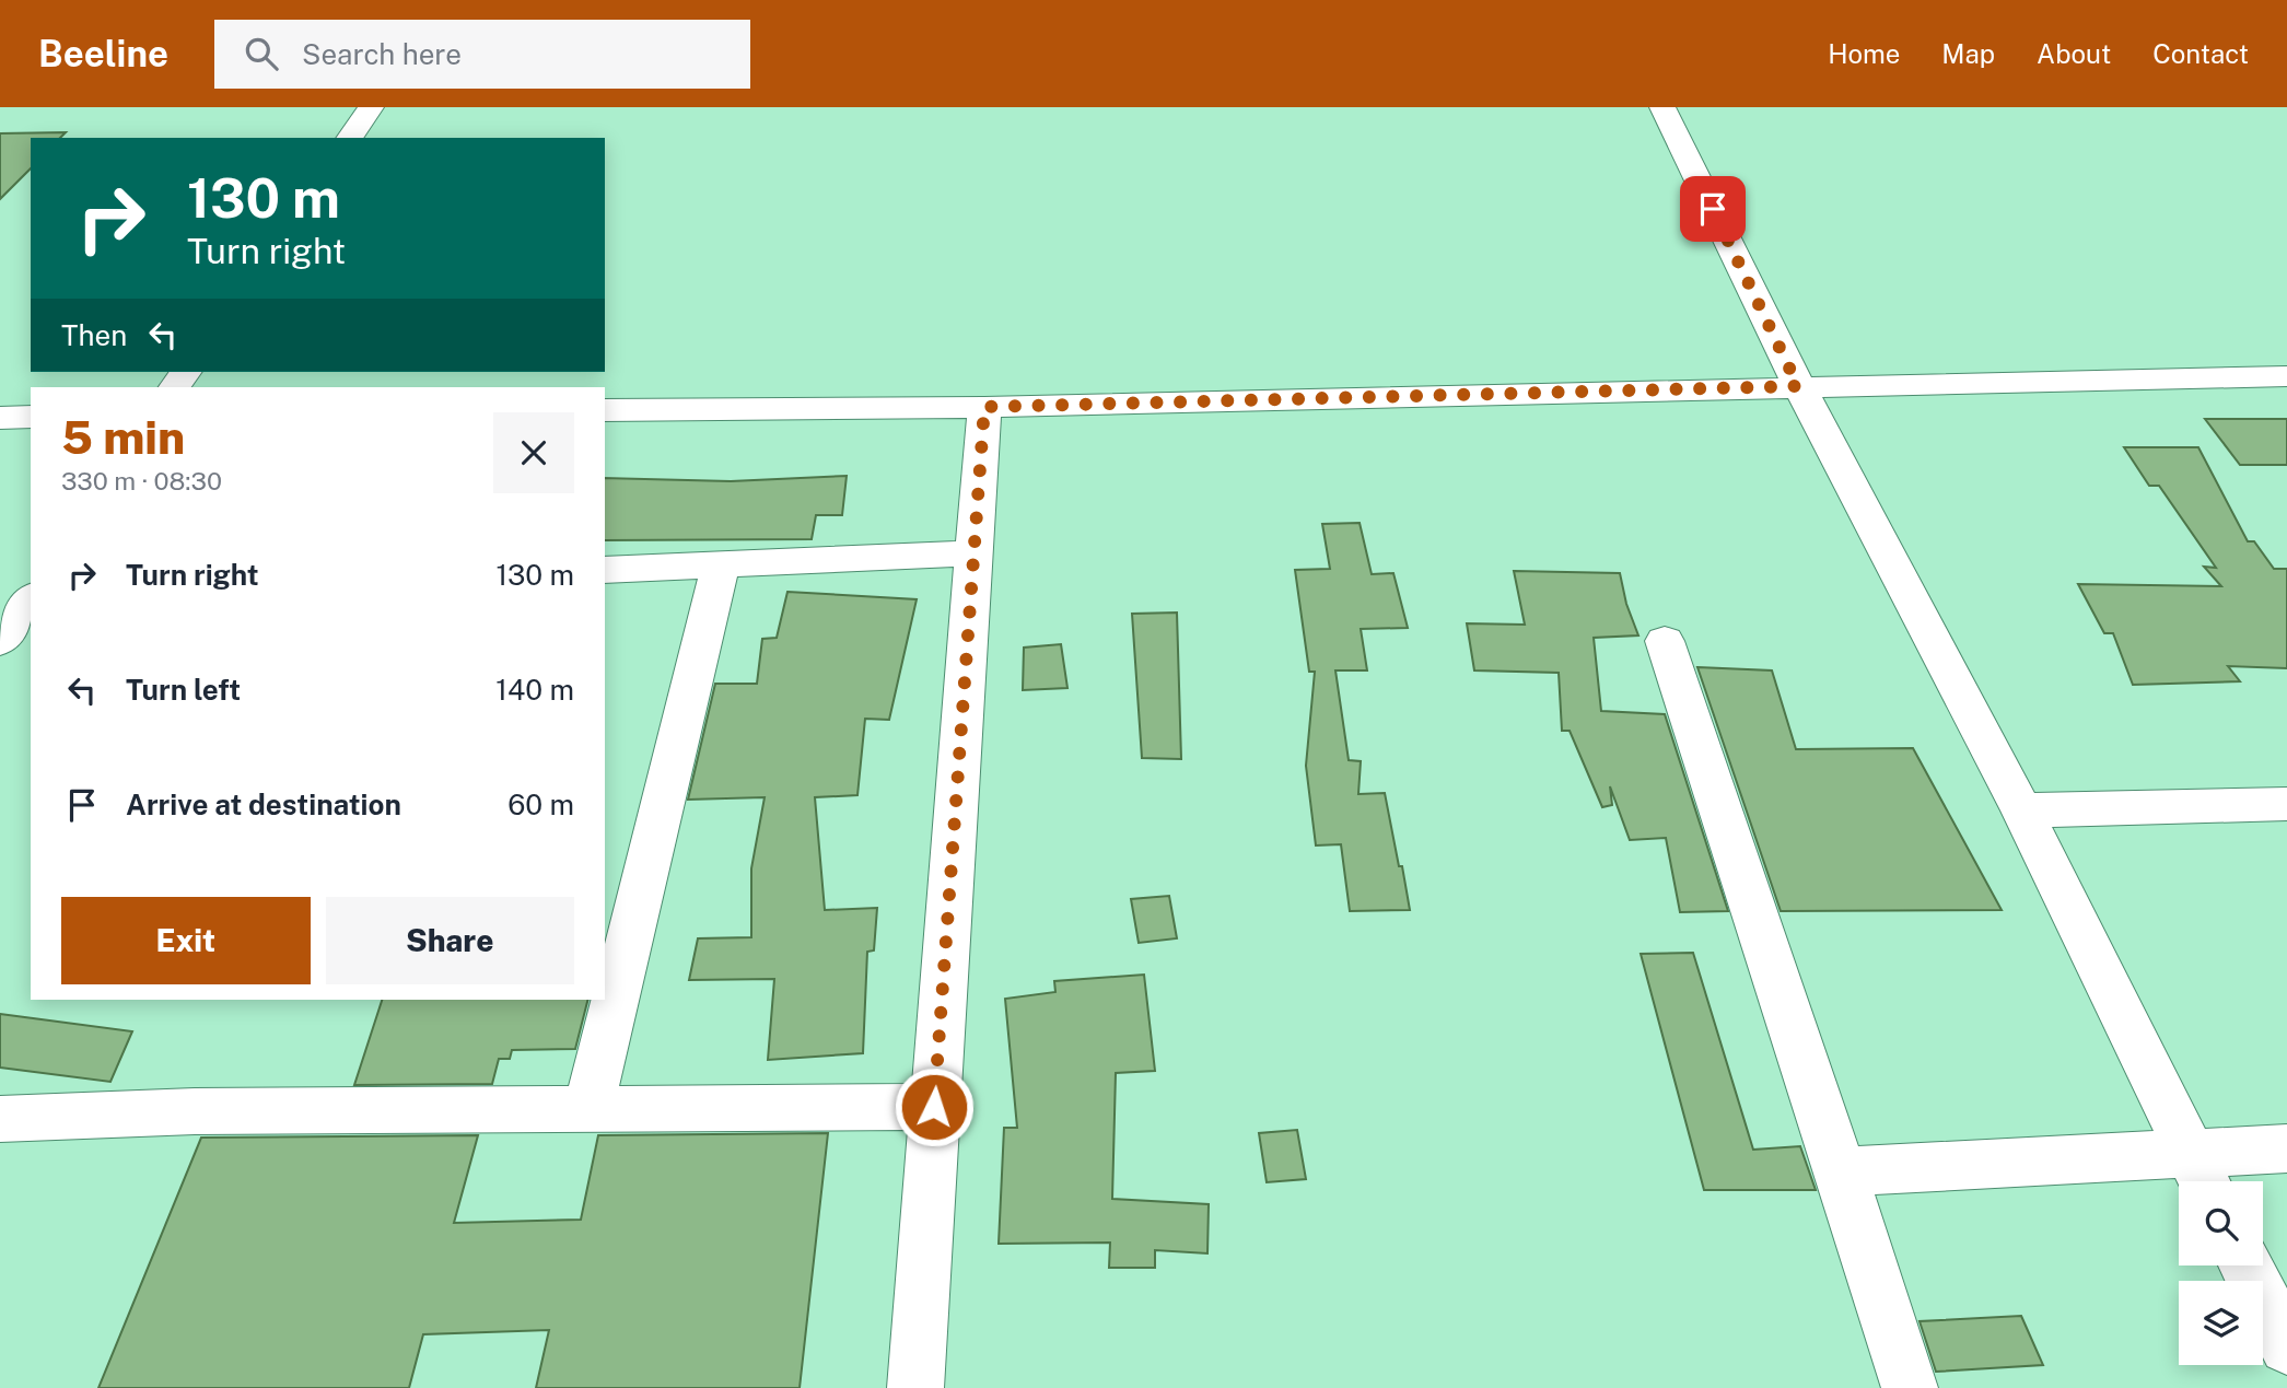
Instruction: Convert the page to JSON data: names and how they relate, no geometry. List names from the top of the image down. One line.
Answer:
{"page":{"header":"Beeline","search":"Search here","nav":["Home","Map","About","Contact"],"turn":["130 m","Turn right"],"then":"Then","heading":["5 min","330 m · 08:30"],"list":[{"name":"Turn right","value":"130 m"},{"name":"Turn left","value":"140 m"},{"name":"Arrive at destination","value":"60 m"}],"buttons":["Exit","Share"]}}
